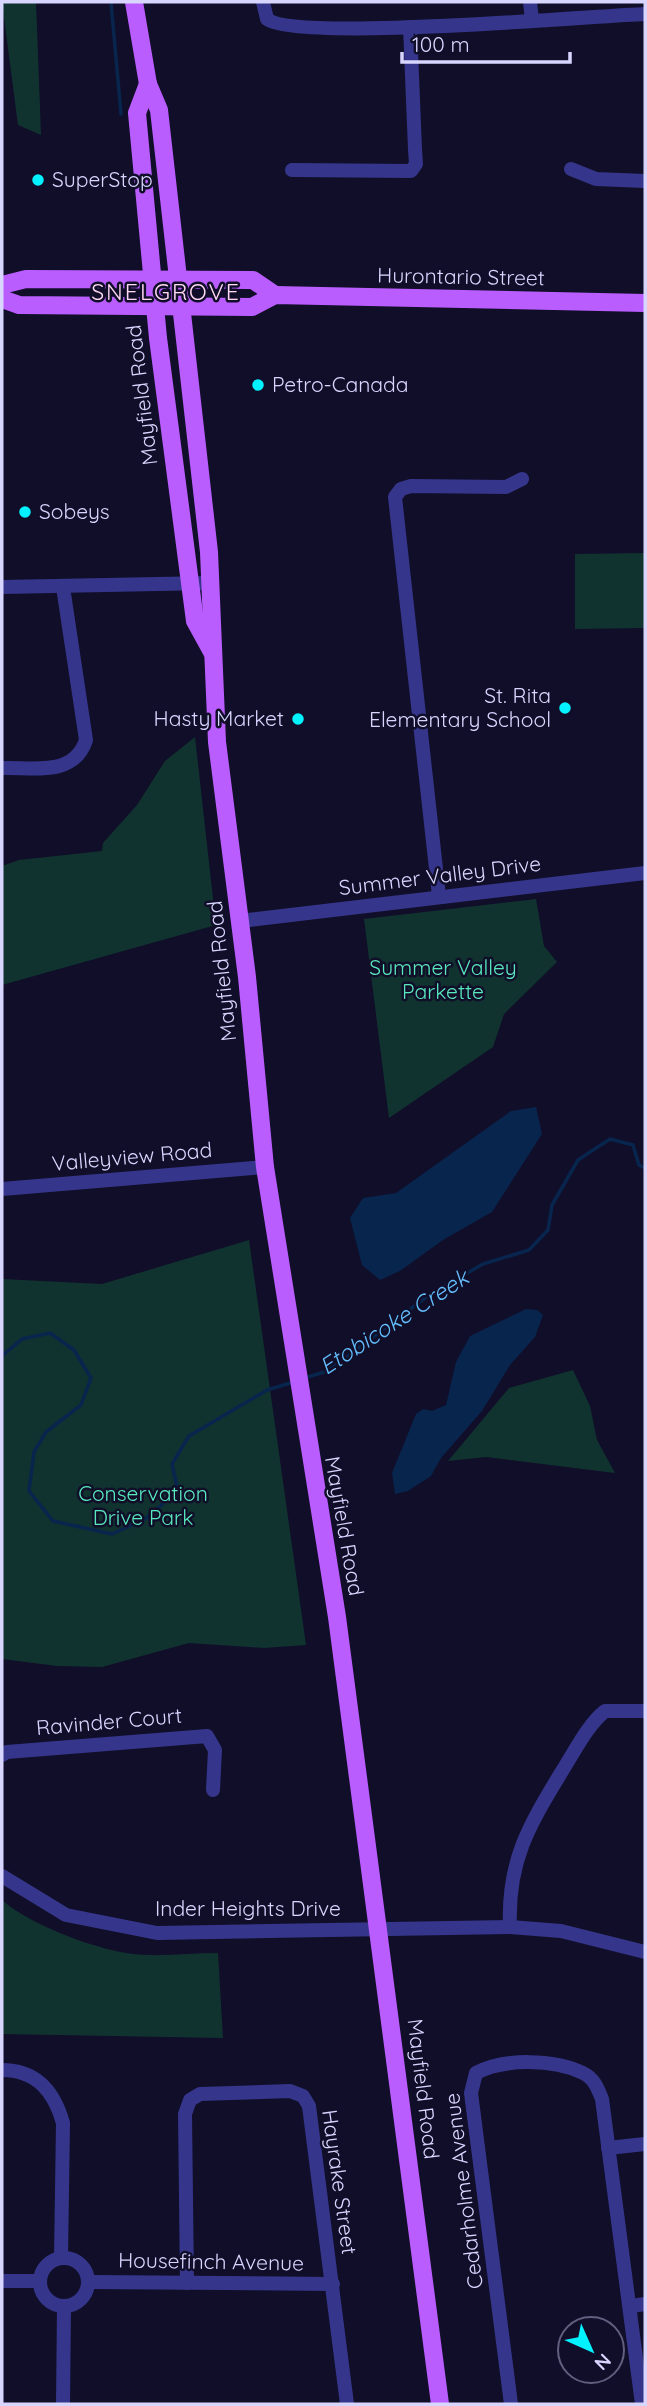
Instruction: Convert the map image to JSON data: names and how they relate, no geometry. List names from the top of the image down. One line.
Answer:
{"streets":{"main road":["Hurontario Street","Mayfield Road"],"street":["Summer Valley Drive","Valleyview Road","Ravinder Court","Inder Heights Drive","Hayrake Street","Cedarholme Avenue","Housefinch Avenue"]},"crossings":[["Hurontario Street","Mayfield Road"],["Mayfield Road","Summer Valley Drive"],["Mayfield Road","Valleyview Road"],["Mayfield Road","Inder Heights Drive"],["Hayrake Street","Housefinch Avenue"]],"districts":["SNELGROVE"],"water":["Etobicoke Creek"],"parks":["Summer Valley Parkette","Conservation Drive Park"],"places":["SuperStop","Petro-Canada","Sobeys","St. Rita Elementary School","Hasty Market"],"scale_bar":"100 m","north":"bottom right"}
